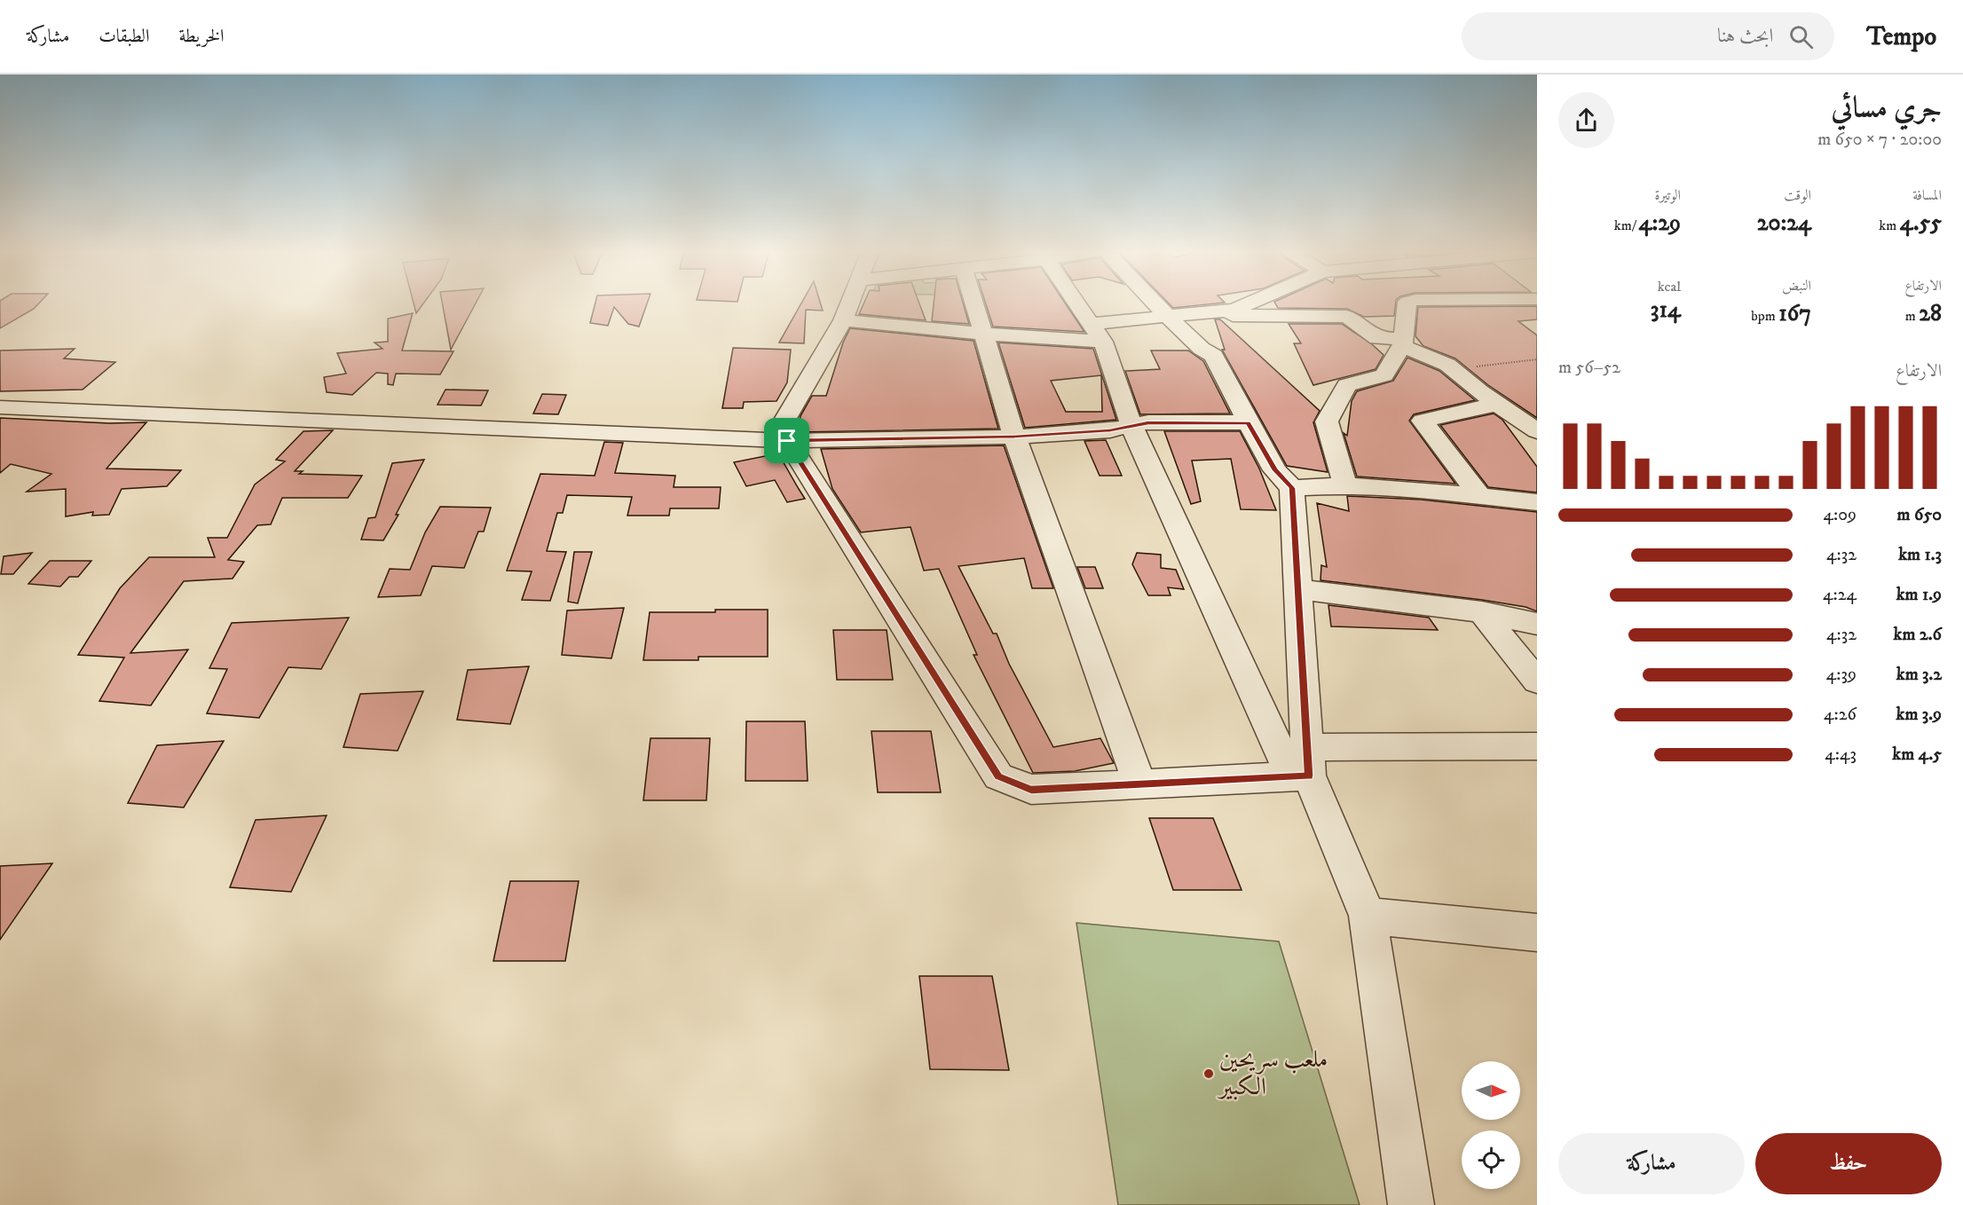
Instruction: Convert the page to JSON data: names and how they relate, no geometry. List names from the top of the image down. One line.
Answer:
{"places":["ملعب سريحين الكبير"],"north":"right","page":{"header":"Tempo","search":"ابحث هنا","nav":["الخريطة","الطبقات","مشاركة"],"heading":["جري مسائي","20:00 · 7 × 650 m"],"stats":[["المسافة","4.55 km"],["الوقت","20:24"],["الوتيرة","4:29 /km"],["الارتفاع","28 m"],["النبض","167 bpm"],["kcal","314"]],"chart":["الارتفاع","52–56 m"],"list":[{"name":"650 m","note":"4:09"},{"name":"1.3 km","note":"4:32"},{"name":"1.9 km","note":"4:24"},{"name":"2.6 km","note":"4:32"},{"name":"3.2 km","note":"4:39"},{"name":"3.9 km","note":"4:26"},{"name":"4.5 km","note":"4:43"}],"buttons":["حفظ","مشاركة"]}}
